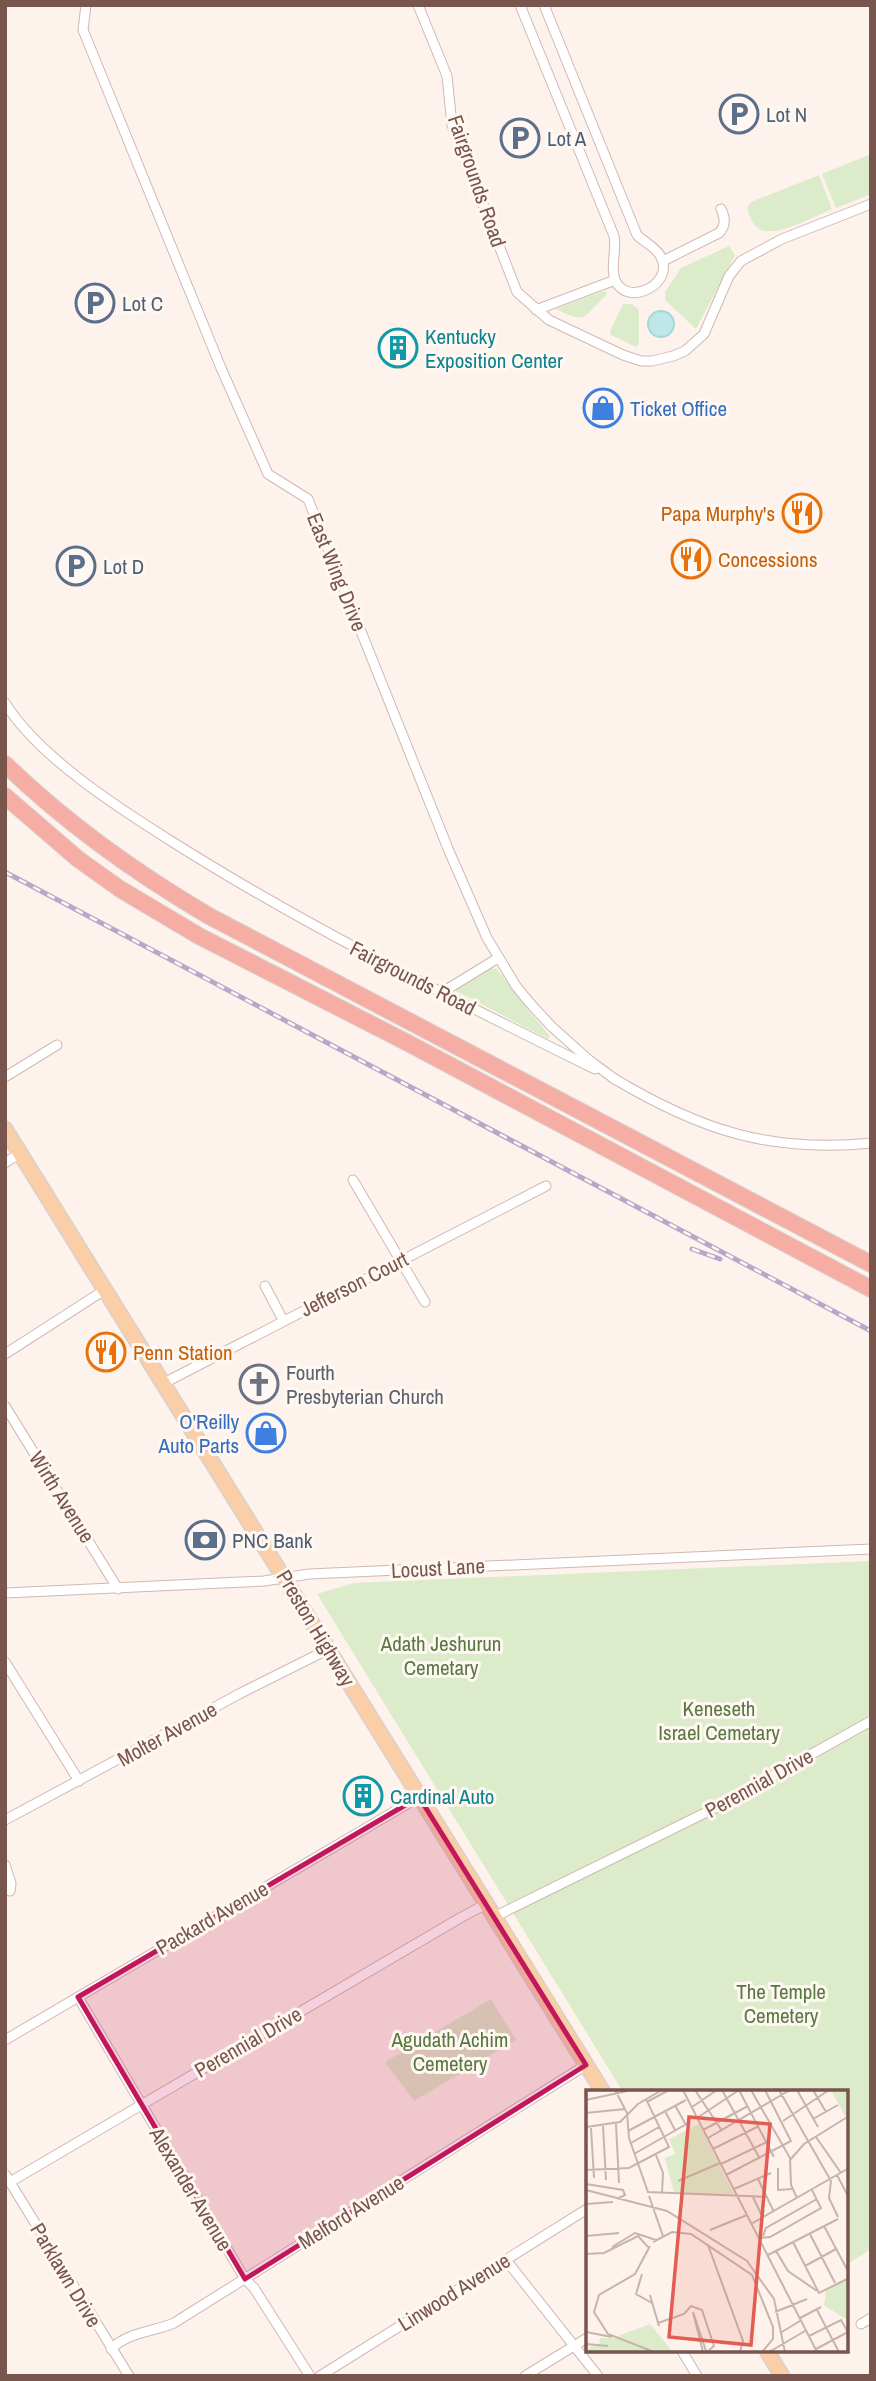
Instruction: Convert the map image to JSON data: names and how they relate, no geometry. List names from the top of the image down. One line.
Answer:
{"streets":{"main road":["Preston Highway"],"street":["Fairgrounds Road","East Wing Drive","Jefferson Court","Wirth Avenue","Locust Lane","Molter Avenue","Perennial Drive","Packard Avenue","Alexander Avenue","Melford Avenue","Parklawn Drive","Linwood Avenue"]},"crossings":[["Fairgrounds Road","East Wing Drive"],["Jefferson Court","Preston Highway"],["Wirth Avenue","Locust Lane"],["Locust Lane","Preston Highway"],["Preston Highway","Molter Avenue"],["Preston Highway","Perennial Drive"],["Preston Highway","Packard Avenue"],["Preston Highway","Melford Avenue"],["Perennial Drive","Alexander Avenue"],["Perennial Drive","Parklawn Drive"],["Packard Avenue","Alexander Avenue"],["Alexander Avenue","Melford Avenue"],["Melford Avenue","Parklawn Drive"]],"parks":["Adath Jeshurun Cemetary","Keneseth Israel Cemetary","The Temple Cemetery","Agudath Achim Cemetery"],"places":{"parking":["Lot N","Lot A","Lot C","Lot D"],"building":["Kentucky Exposition Center","Cardinal Auto"],"shop":["Ticket Office","O'Reilly Auto Parts"],"restaurant":["Papa Murphy's","Concessions","Penn Station"],"church":["Fourth Presbyterian Church"],"bank":["PNC Bank"]}}
